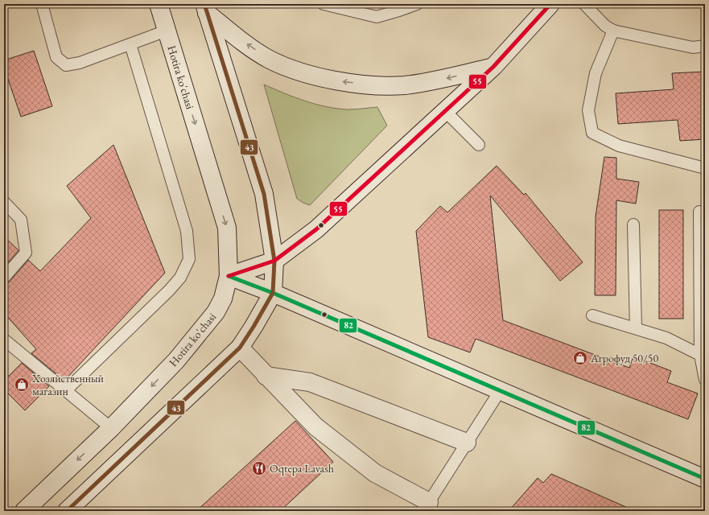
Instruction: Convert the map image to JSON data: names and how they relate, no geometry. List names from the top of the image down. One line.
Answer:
{"streets":{"main road":["Hotira ko'chasi"]},"one_way":["Hotira ko'chasi"],"places":{"shop":["Агрофуд 50/50","Хозяйственный магазин"],"restaurant":["Oqtepa Lavash"]},"lines":["transit line 43","transit line 55","transit line 82"]}
